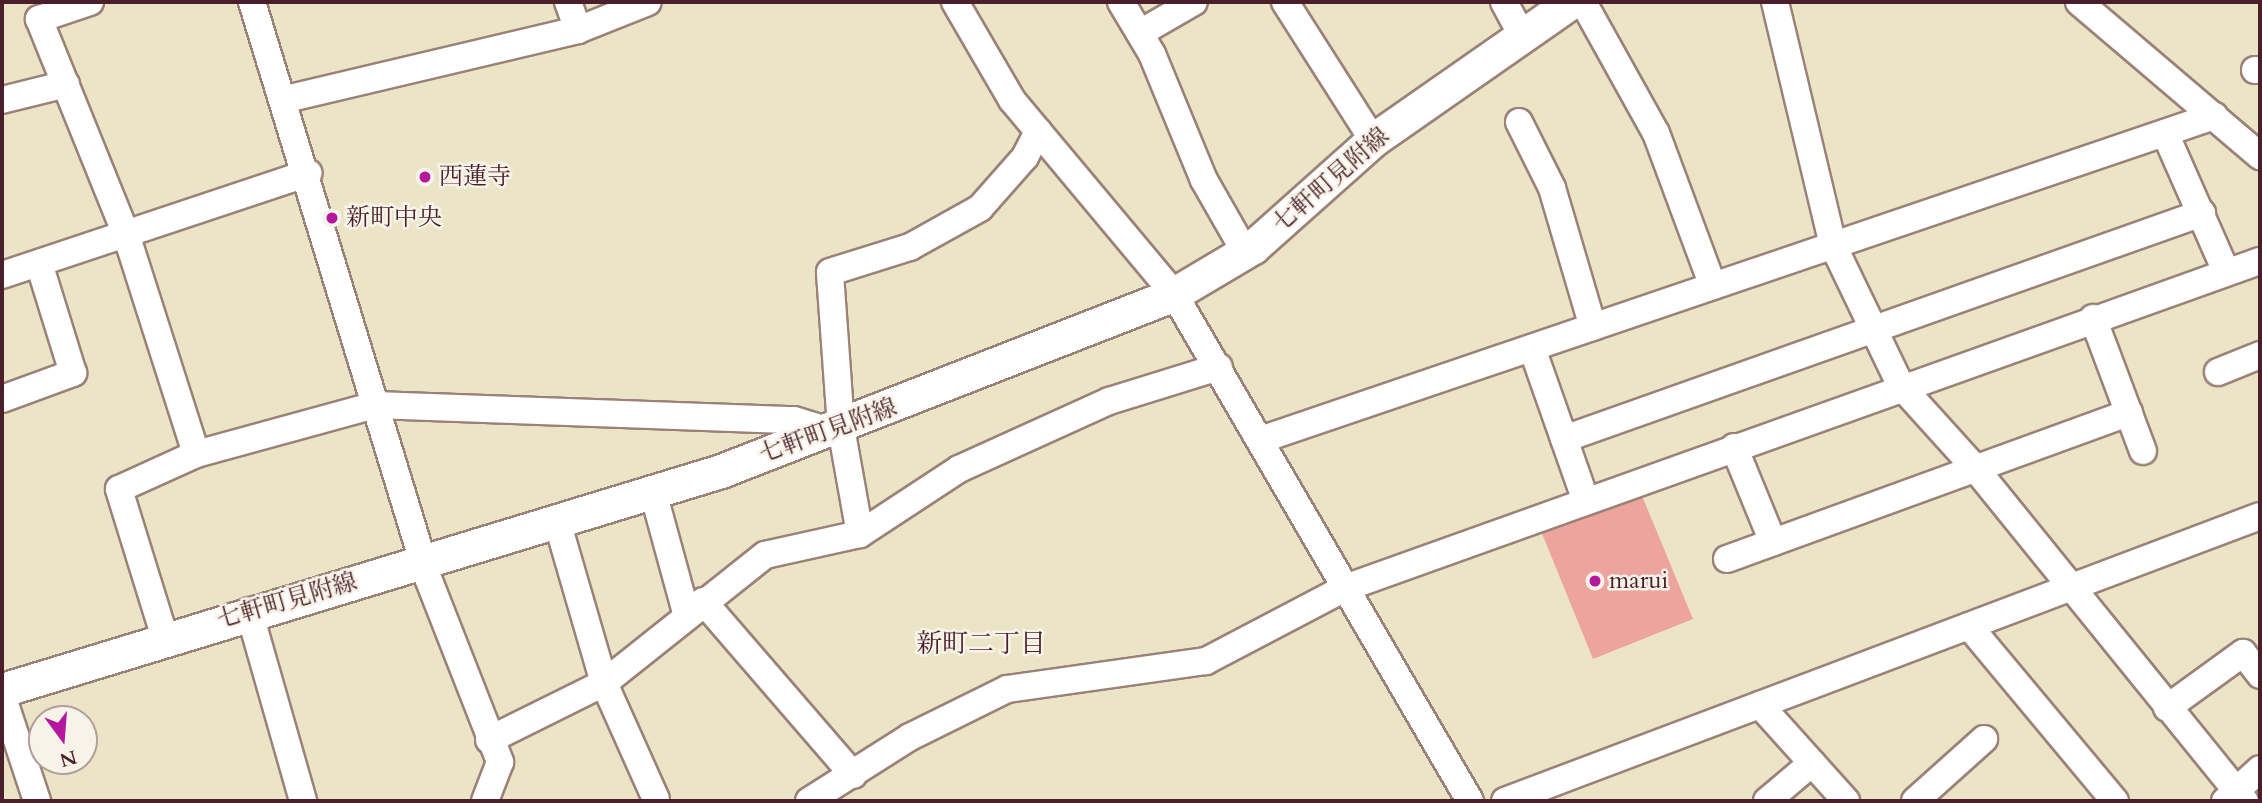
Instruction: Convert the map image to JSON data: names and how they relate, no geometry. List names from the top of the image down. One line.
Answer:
{"streets":{"main road":["七軒町見附線"]},"districts":["新町二丁目"],"places":["西蓮寺","新町中央","marui"],"north":"bottom"}
